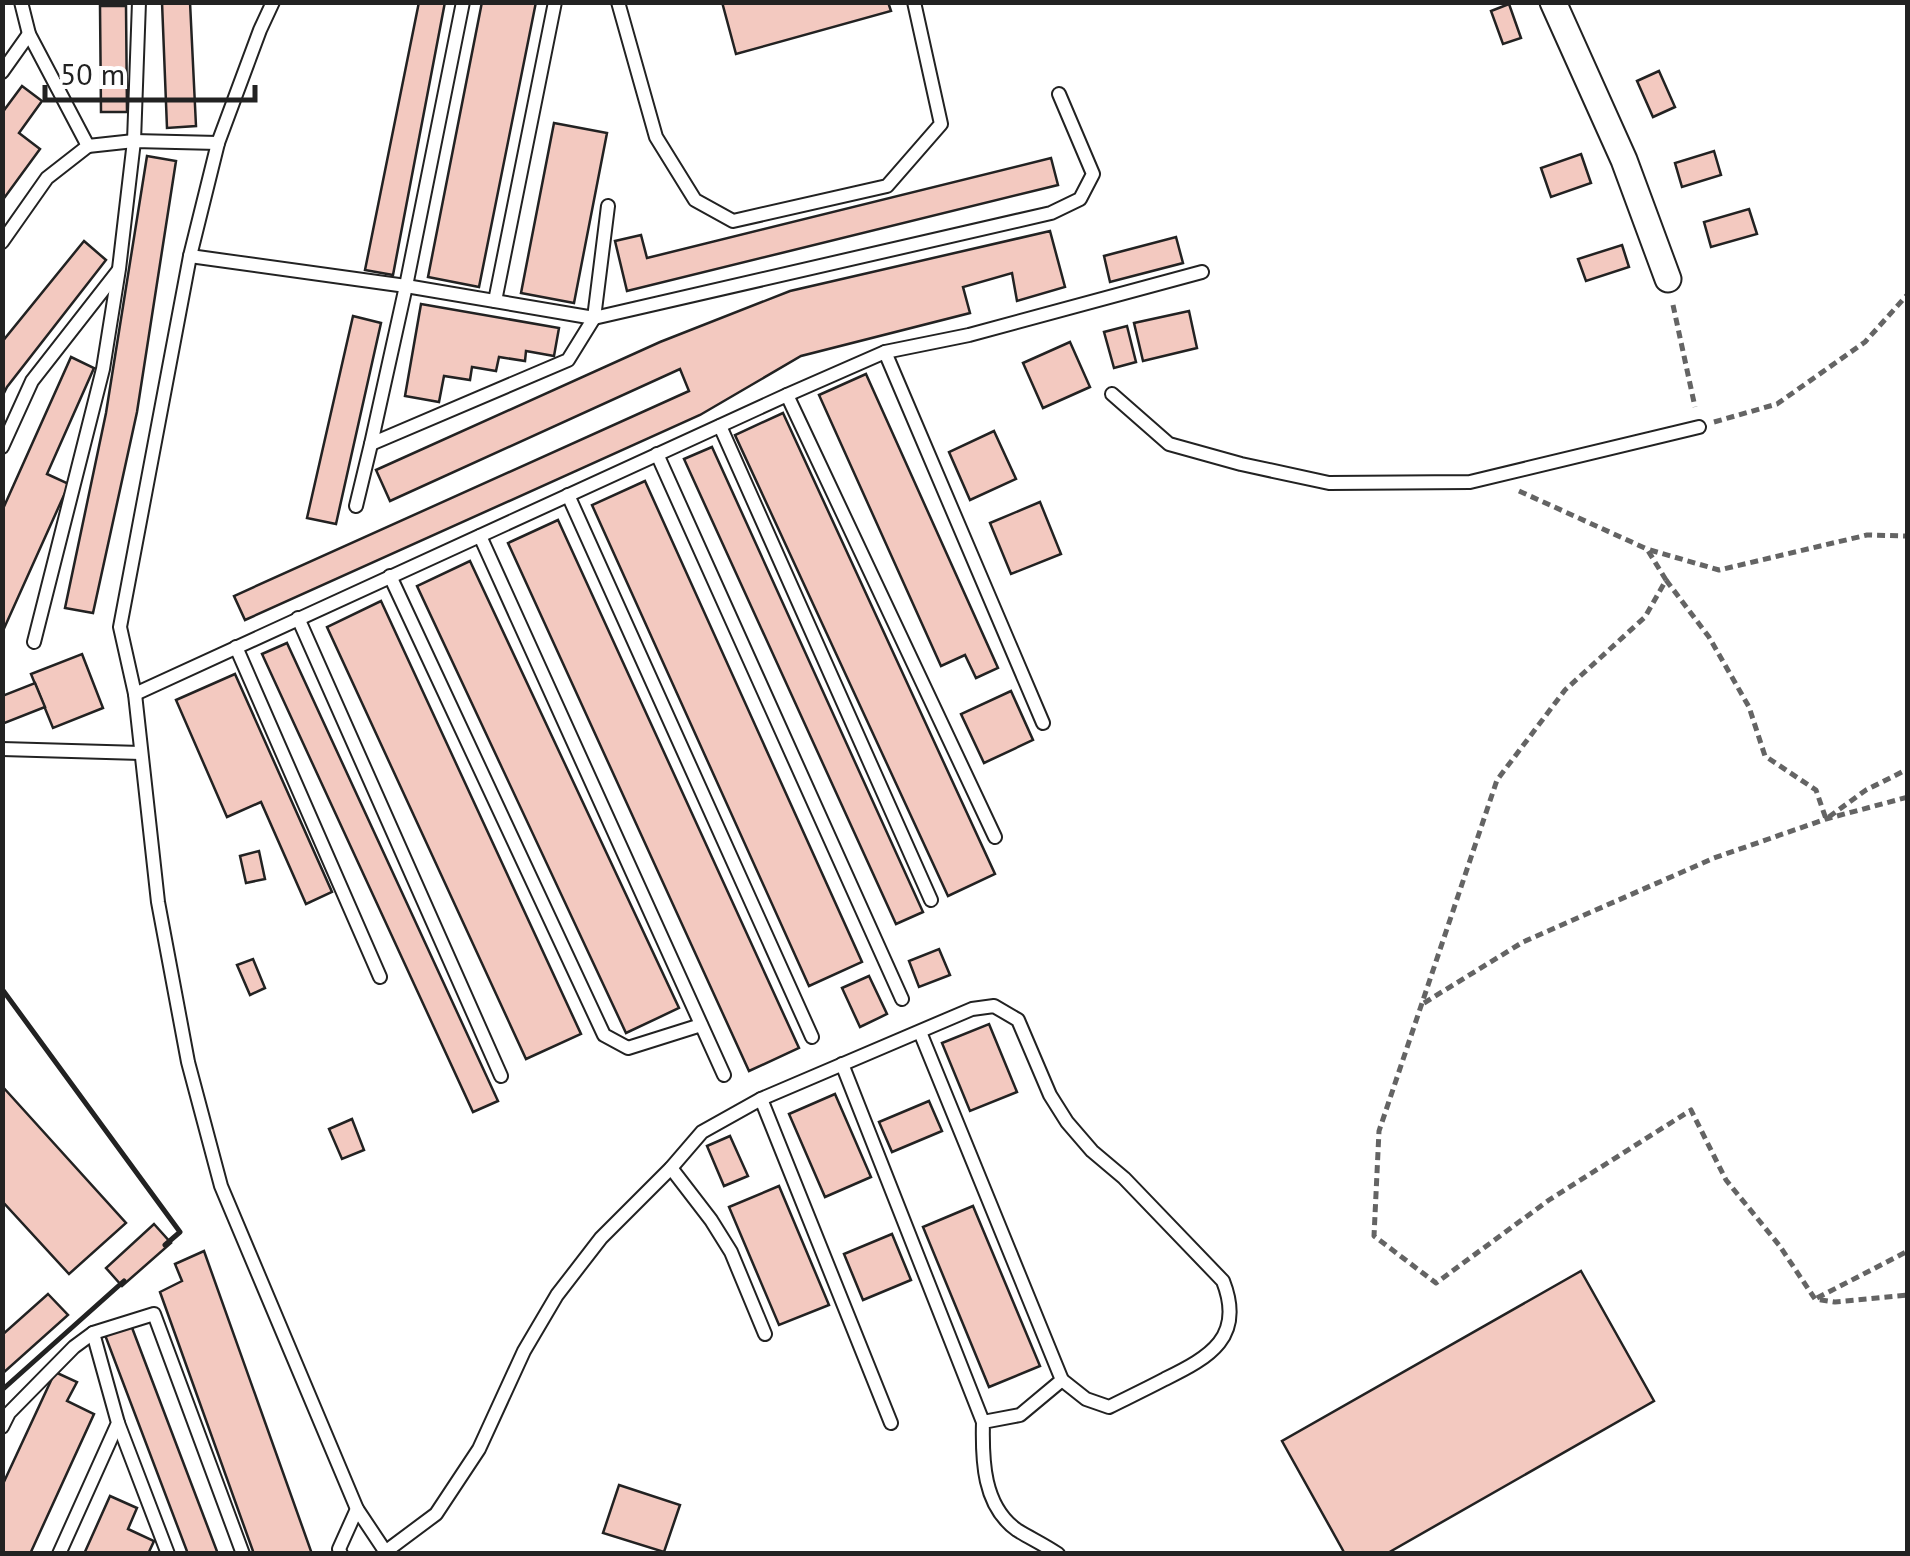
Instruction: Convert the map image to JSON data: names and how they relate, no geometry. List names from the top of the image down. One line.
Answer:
{"scale_bar":"50 m"}
